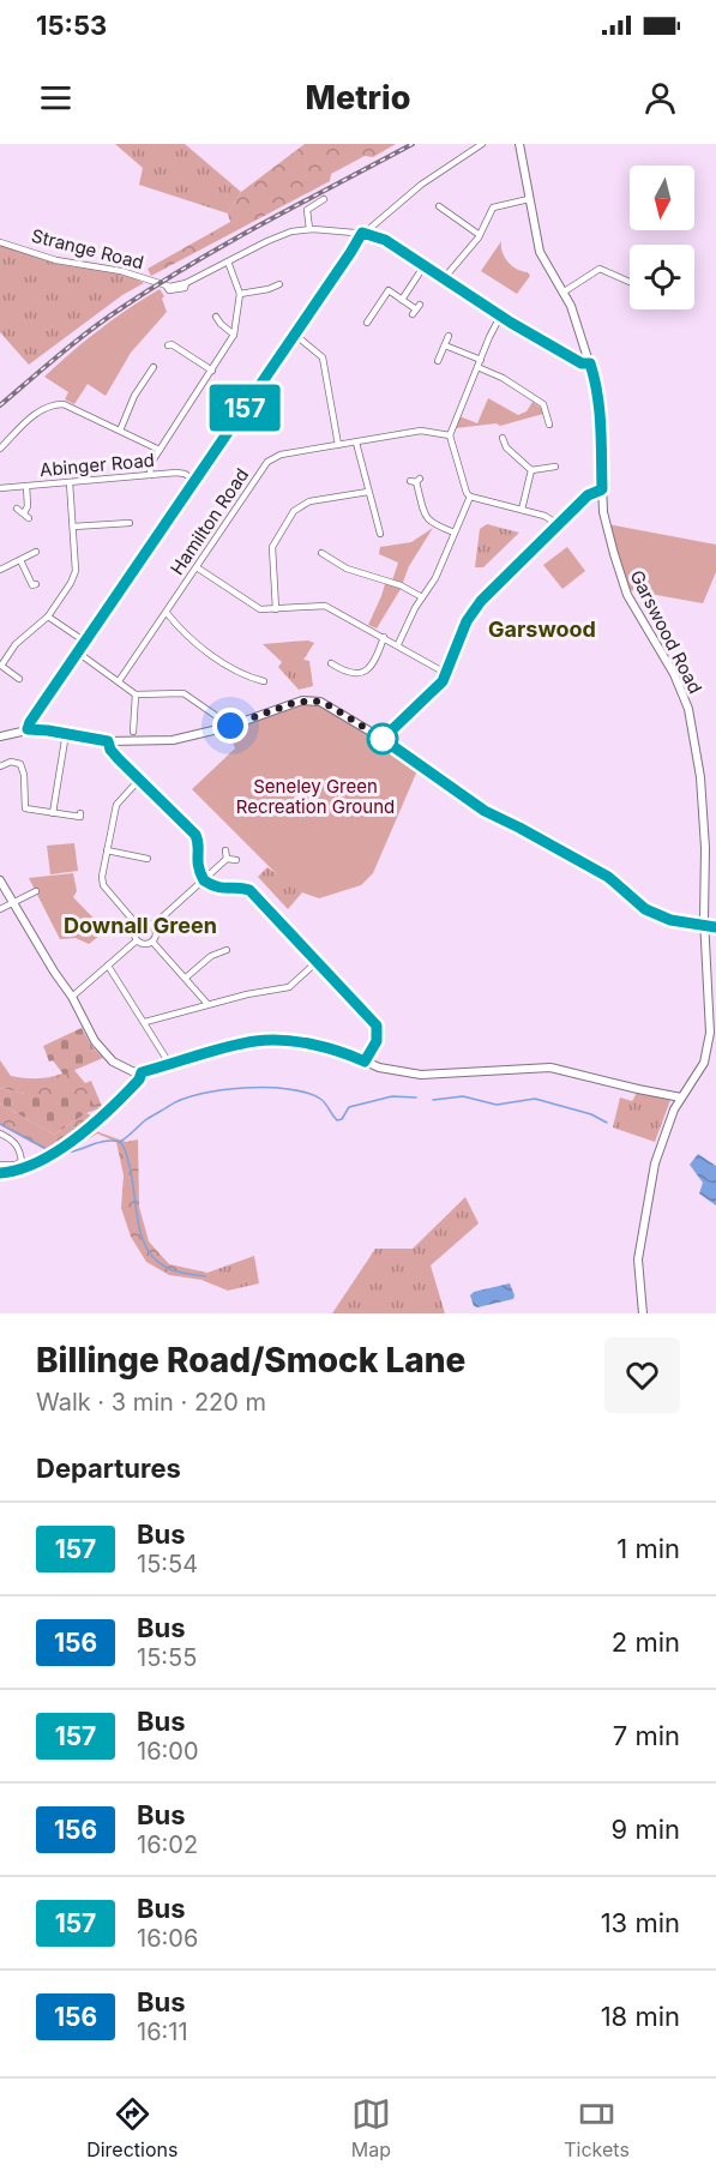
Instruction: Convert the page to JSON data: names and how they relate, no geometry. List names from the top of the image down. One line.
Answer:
{"streets":{"street":["Strange Road","Abinger Road","Hamilton Road","Garswood Road"]},"districts":["Garswood","Downall Green"],"parks":["Seneley Green Recreation Ground"],"lines":["bus line 157"],"north":"bottom","page":{"status":"15:53","header":"Metrio","on_map":"157","heading":[["Billinge Road/Smock Lane","Walk · 3 min · 220 m"],"Departures"],"list":[{"mark":"157","name":"Bus","note":"15:54","value":"1 min"},{"mark":"156","name":"Bus","note":"15:55","value":"2 min"},{"mark":"157","name":"Bus","note":"16:00","value":"7 min"},{"mark":"156","name":"Bus","note":"16:02","value":"9 min"},{"mark":"157","name":"Bus","note":"16:06","value":"13 min"},{"mark":"156","name":"Bus","note":"16:11","value":"18 min"}],"tabs":["Directions","Map","Tickets"]}}
